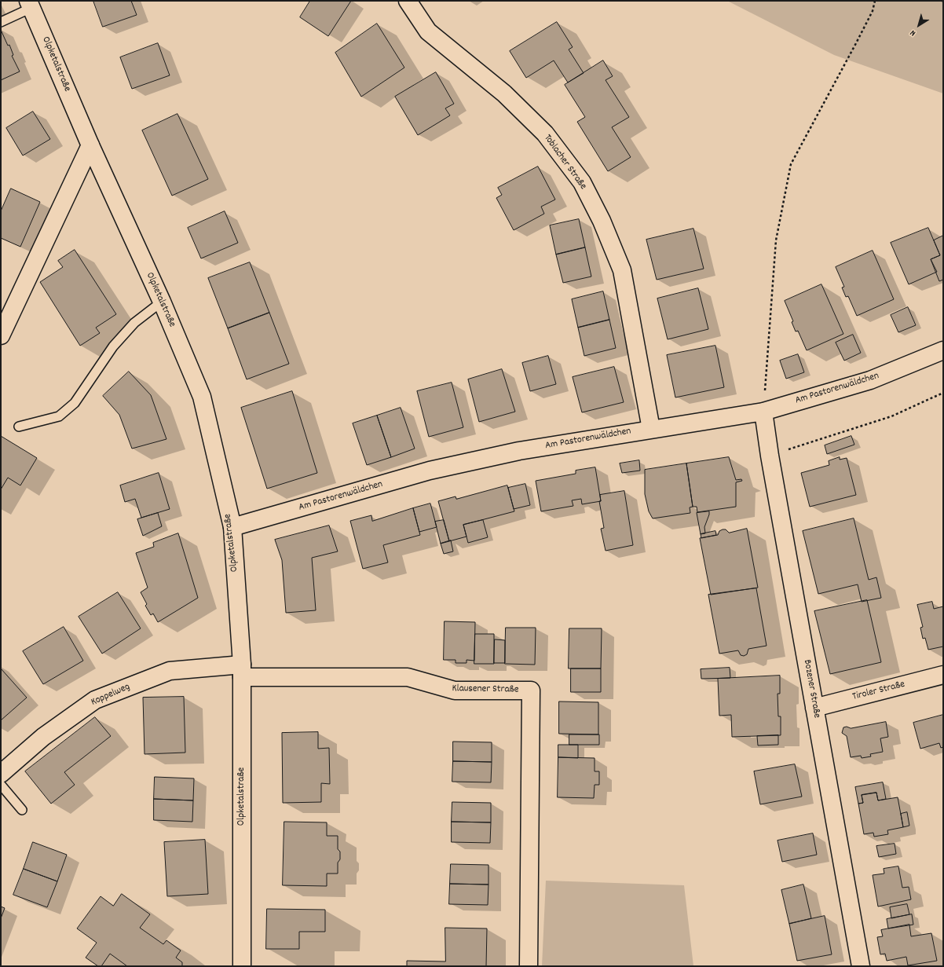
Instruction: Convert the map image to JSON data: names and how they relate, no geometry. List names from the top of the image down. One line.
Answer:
{"streets":{"street":["Olpketalstraße","Toblacher Straße","Am Pastorenwäldchen","Bozener Straße","Klausener Straße","Tiroler Straße","Koppelweg"]},"crossings":[["Olpketalstraße","Am Pastorenwäldchen"],["Olpketalstraße","Klausener Straße"],["Olpketalstraße","Koppelweg"],["Toblacher Straße","Am Pastorenwäldchen"],["Am Pastorenwäldchen","Bozener Straße"],["Bozener Straße","Tiroler Straße"],["Klausener Straße","Koppelweg"]],"north":"bottom left"}
